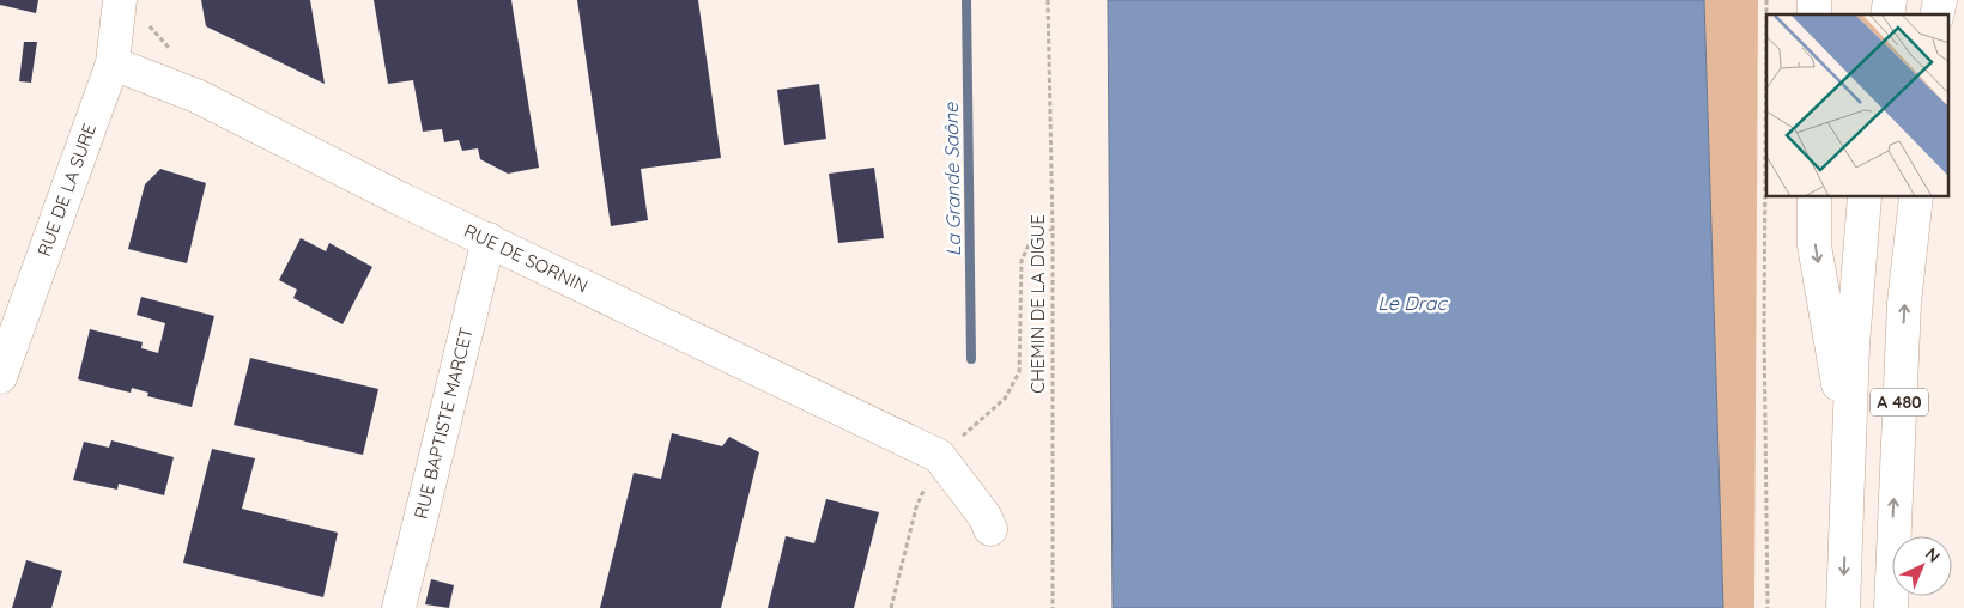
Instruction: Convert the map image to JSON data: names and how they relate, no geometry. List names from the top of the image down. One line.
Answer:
{"streets":{"main road":["RUE DE LA SURE","RUE DE SORNIN","A 480","RUE BAPTISTE MARCET"],"path":["CHEMIN DE LA DIGUE"]},"crossings":[["RUE DE LA SURE","RUE DE SORNIN"],["RUE DE SORNIN","RUE BAPTISTE MARCET"]],"water":["La Grande Saône","Le Drac"],"north":"top right"}
